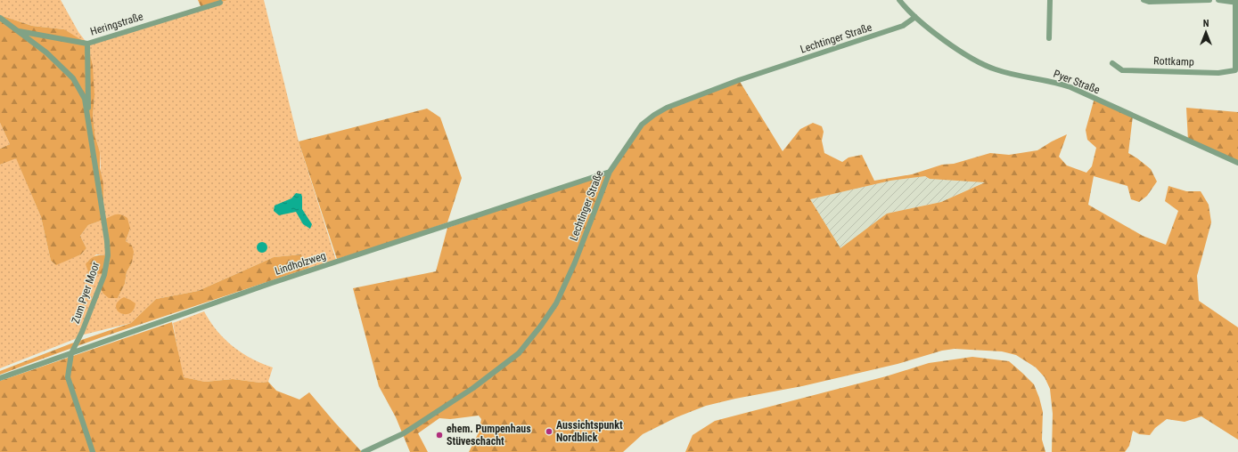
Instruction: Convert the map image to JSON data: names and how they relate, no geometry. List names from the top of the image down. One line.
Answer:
{"streets":{"street":["Heringstraße","Lechtinger Straße","Rottkamp","Pyer Straße","Lindholzweg","Zum Pyer Moor"]},"crossings":[["Heringstraße","Zum Pyer Moor"],["Lechtinger Straße","Pyer Straße"],["Lechtinger Straße","Lindholzweg"],["Lindholzweg","Zum Pyer Moor"]],"places":["Aussichtspunkt Nordblick","ehem. Pumpenhaus Stüveschacht"],"north":"top"}
